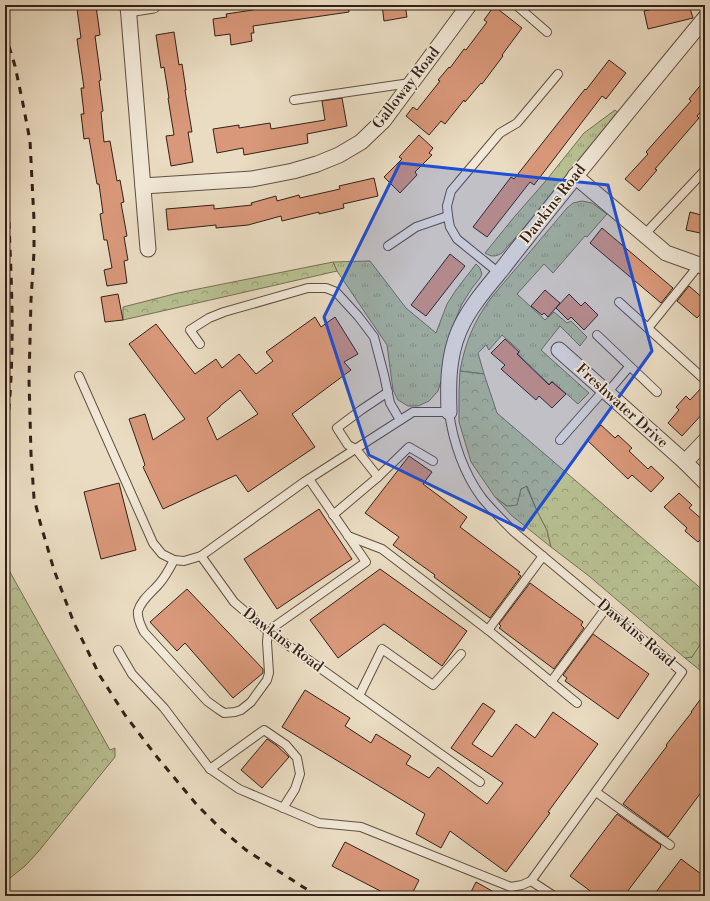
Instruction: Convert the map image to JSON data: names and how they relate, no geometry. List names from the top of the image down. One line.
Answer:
{"streets":{"street":["Galloway Road","Dawkins Road","Freshwater Drive"]}}
